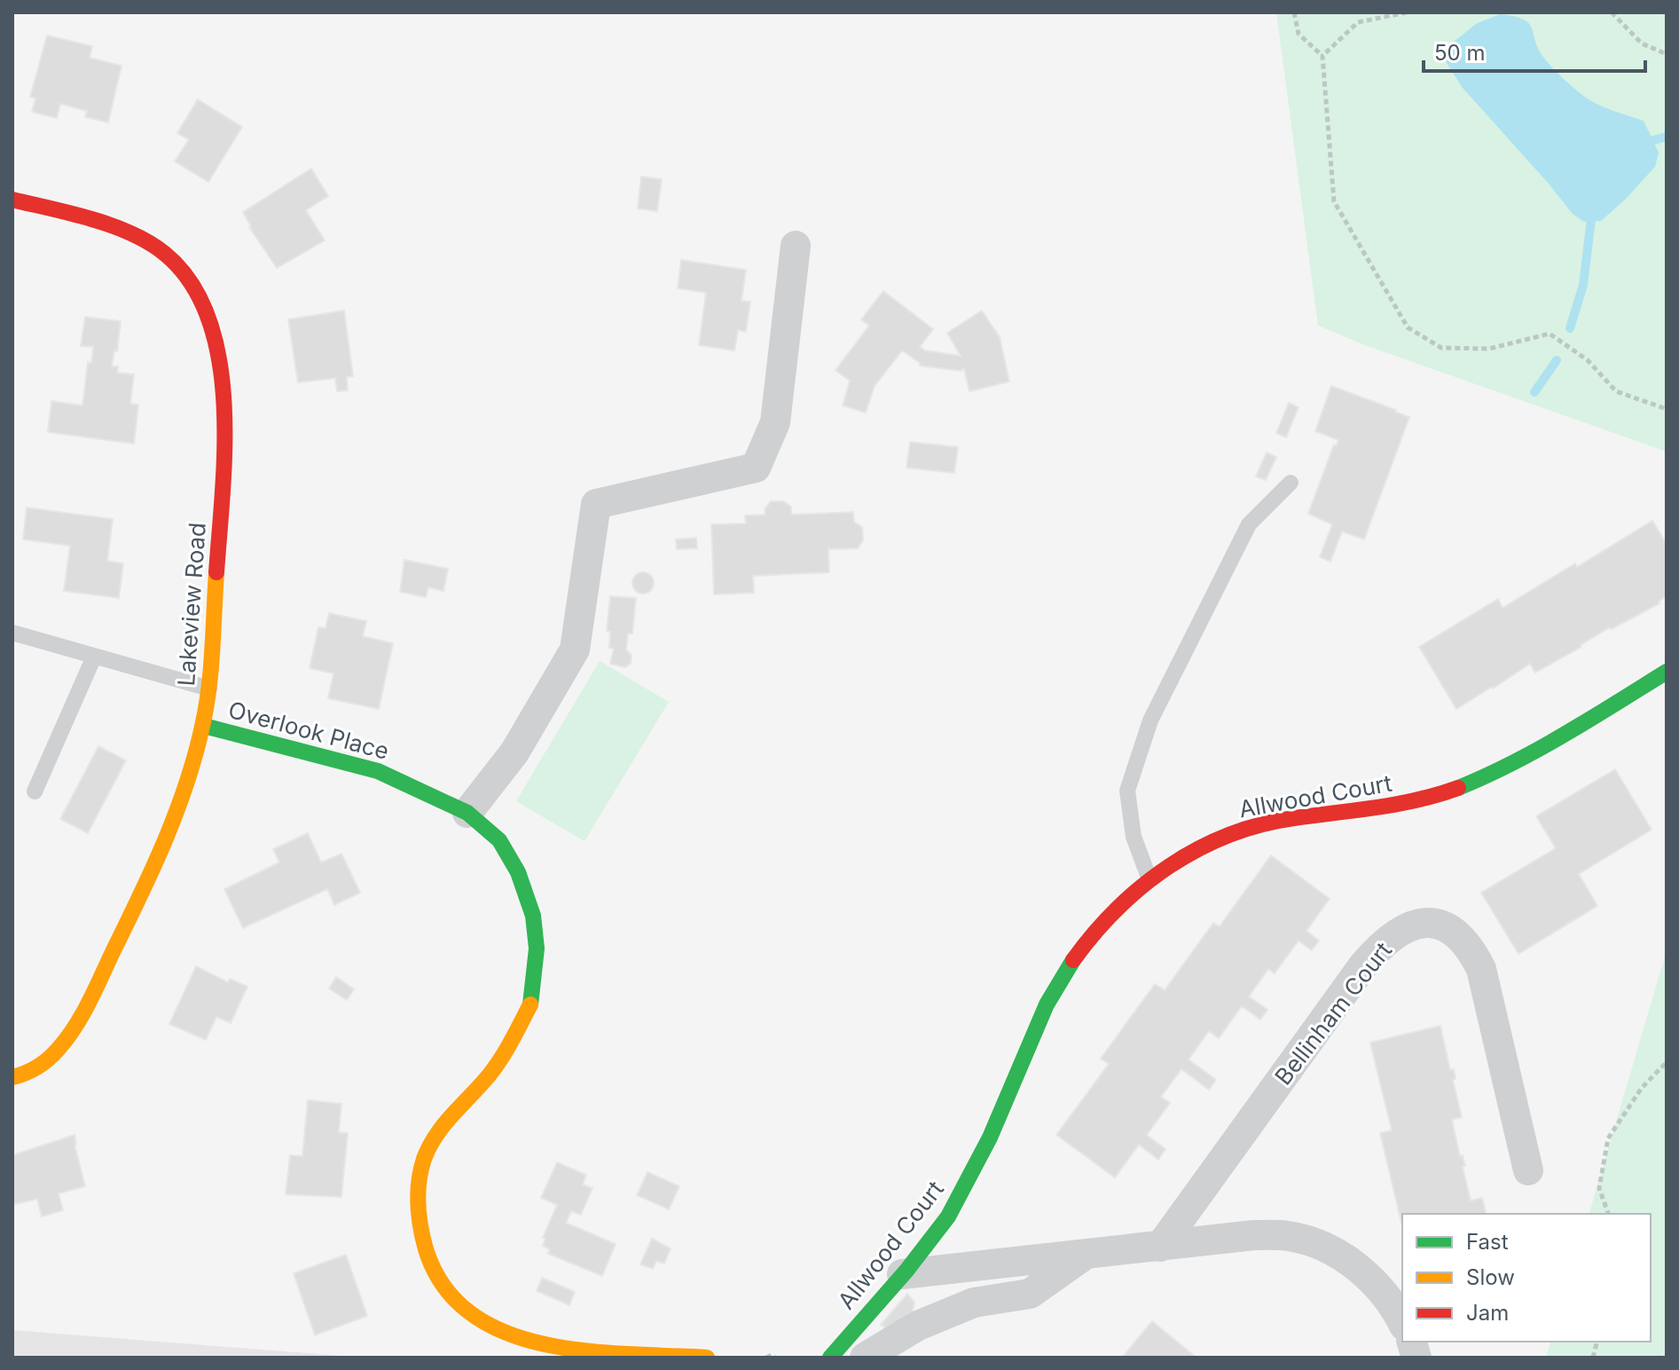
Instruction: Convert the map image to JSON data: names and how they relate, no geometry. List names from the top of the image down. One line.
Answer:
{"streets":{"street":["Lakeview Road","Overlook Place","Allwood Court","Bellinham Court"]},"crossings":[["Lakeview Road","Overlook Place"]],"legend":["Fast","Slow","Jam"],"scale_bar":"50 m"}
